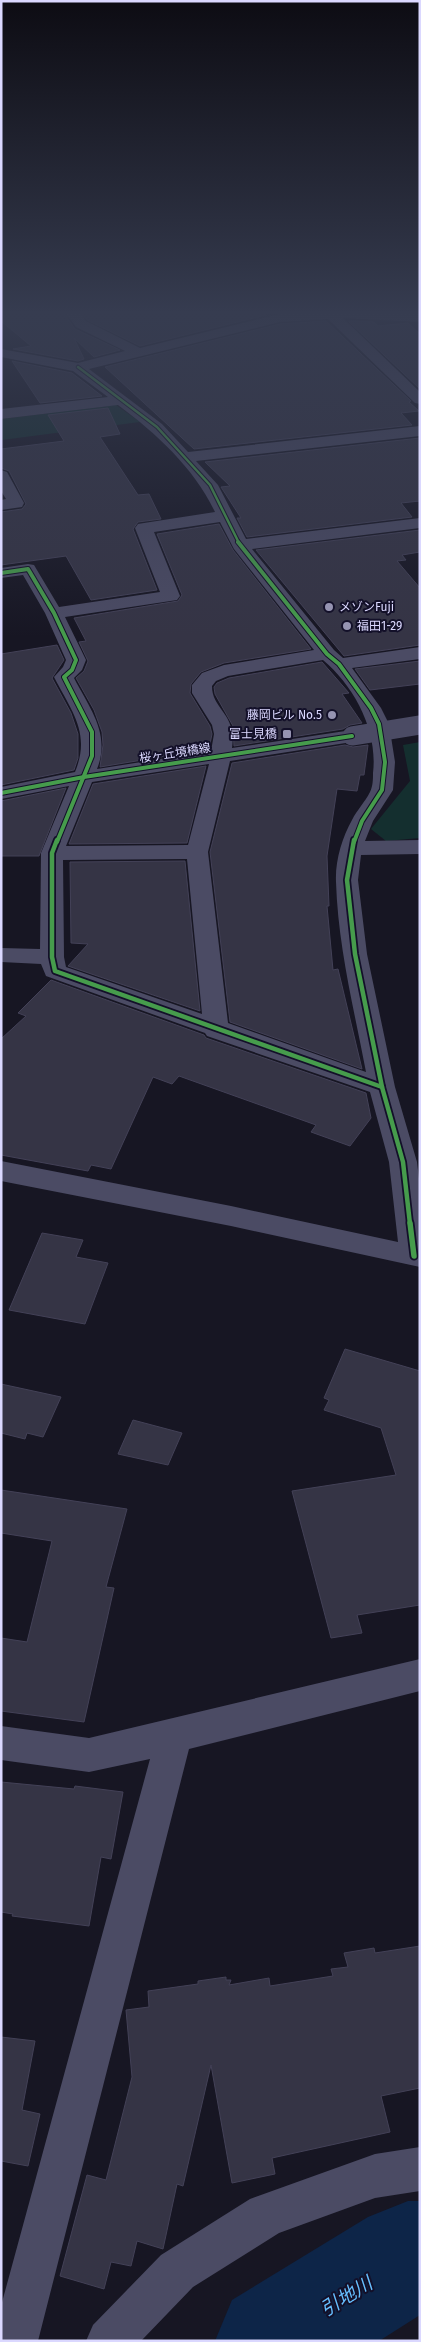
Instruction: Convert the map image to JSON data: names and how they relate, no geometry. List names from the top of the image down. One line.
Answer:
{"streets":{"street":["桜ヶ丘境橋線"]},"water":["引地川"],"places":{"other":["メゾンFuji","福田1-29","藤岡ビル No.5"],"transit":["富士見橋"]}}
